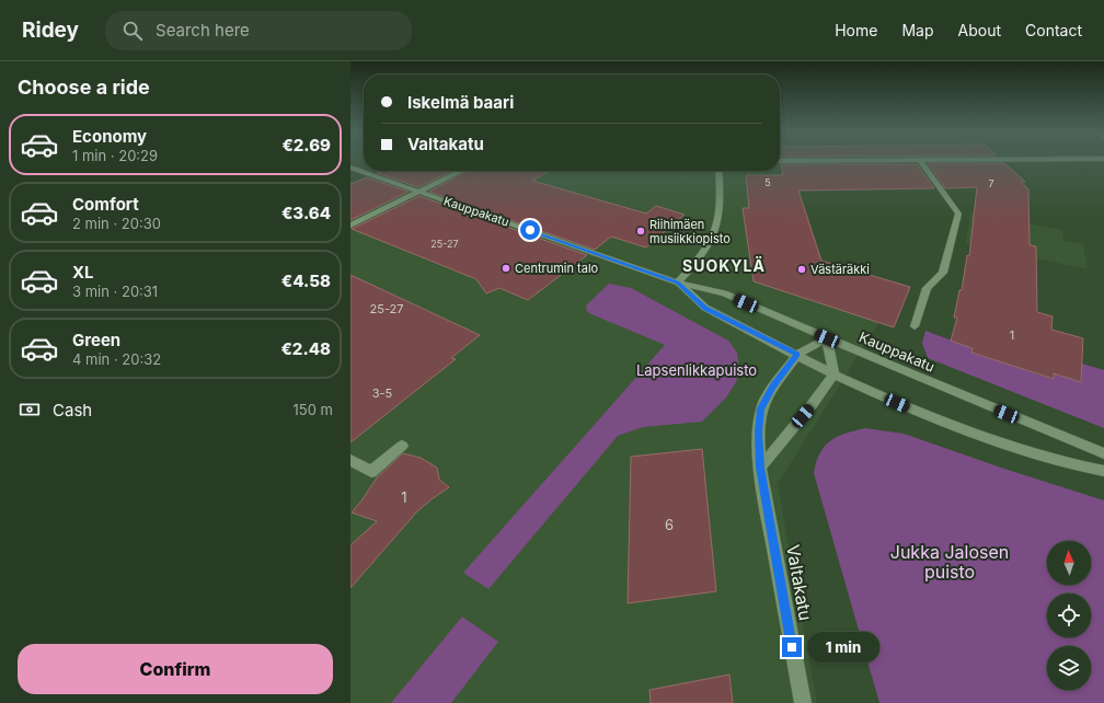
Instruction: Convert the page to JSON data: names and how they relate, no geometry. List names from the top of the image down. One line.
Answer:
{"streets":{"street":["Kauppakatu","Valtakatu"]},"crossings":[["Kauppakatu","Valtakatu"]],"districts":["SUOKYLÄ"],"parks":["Lapsenlikkapuisto","Jukka Jalosen puisto"],"places":["Riihimäen musiikkiopisto","Centrumin talo","Västäräkki"],"house_numbers":["5","7","25-27","25-27","1","3-5","1","6"],"north":"top","page":{"header":"Ridey","search":"Search here","nav":["Home","Map","About","Contact"],"heading":"Choose a ride","banner":["Iskelmä baari","Valtakatu"],"list":[{"name":"Economy","note":"1 min · 20:29","value":"€2.69"},{"name":"Comfort","note":"2 min · 20:30","value":"€3.64"},{"name":"XL","note":"3 min · 20:31","value":"€4.58"},{"name":"Green","note":"4 min · 20:32","value":"€2.48"}],"pay":["Cash","150 m"],"bubble":"1 min","buttons":"Confirm"}}
